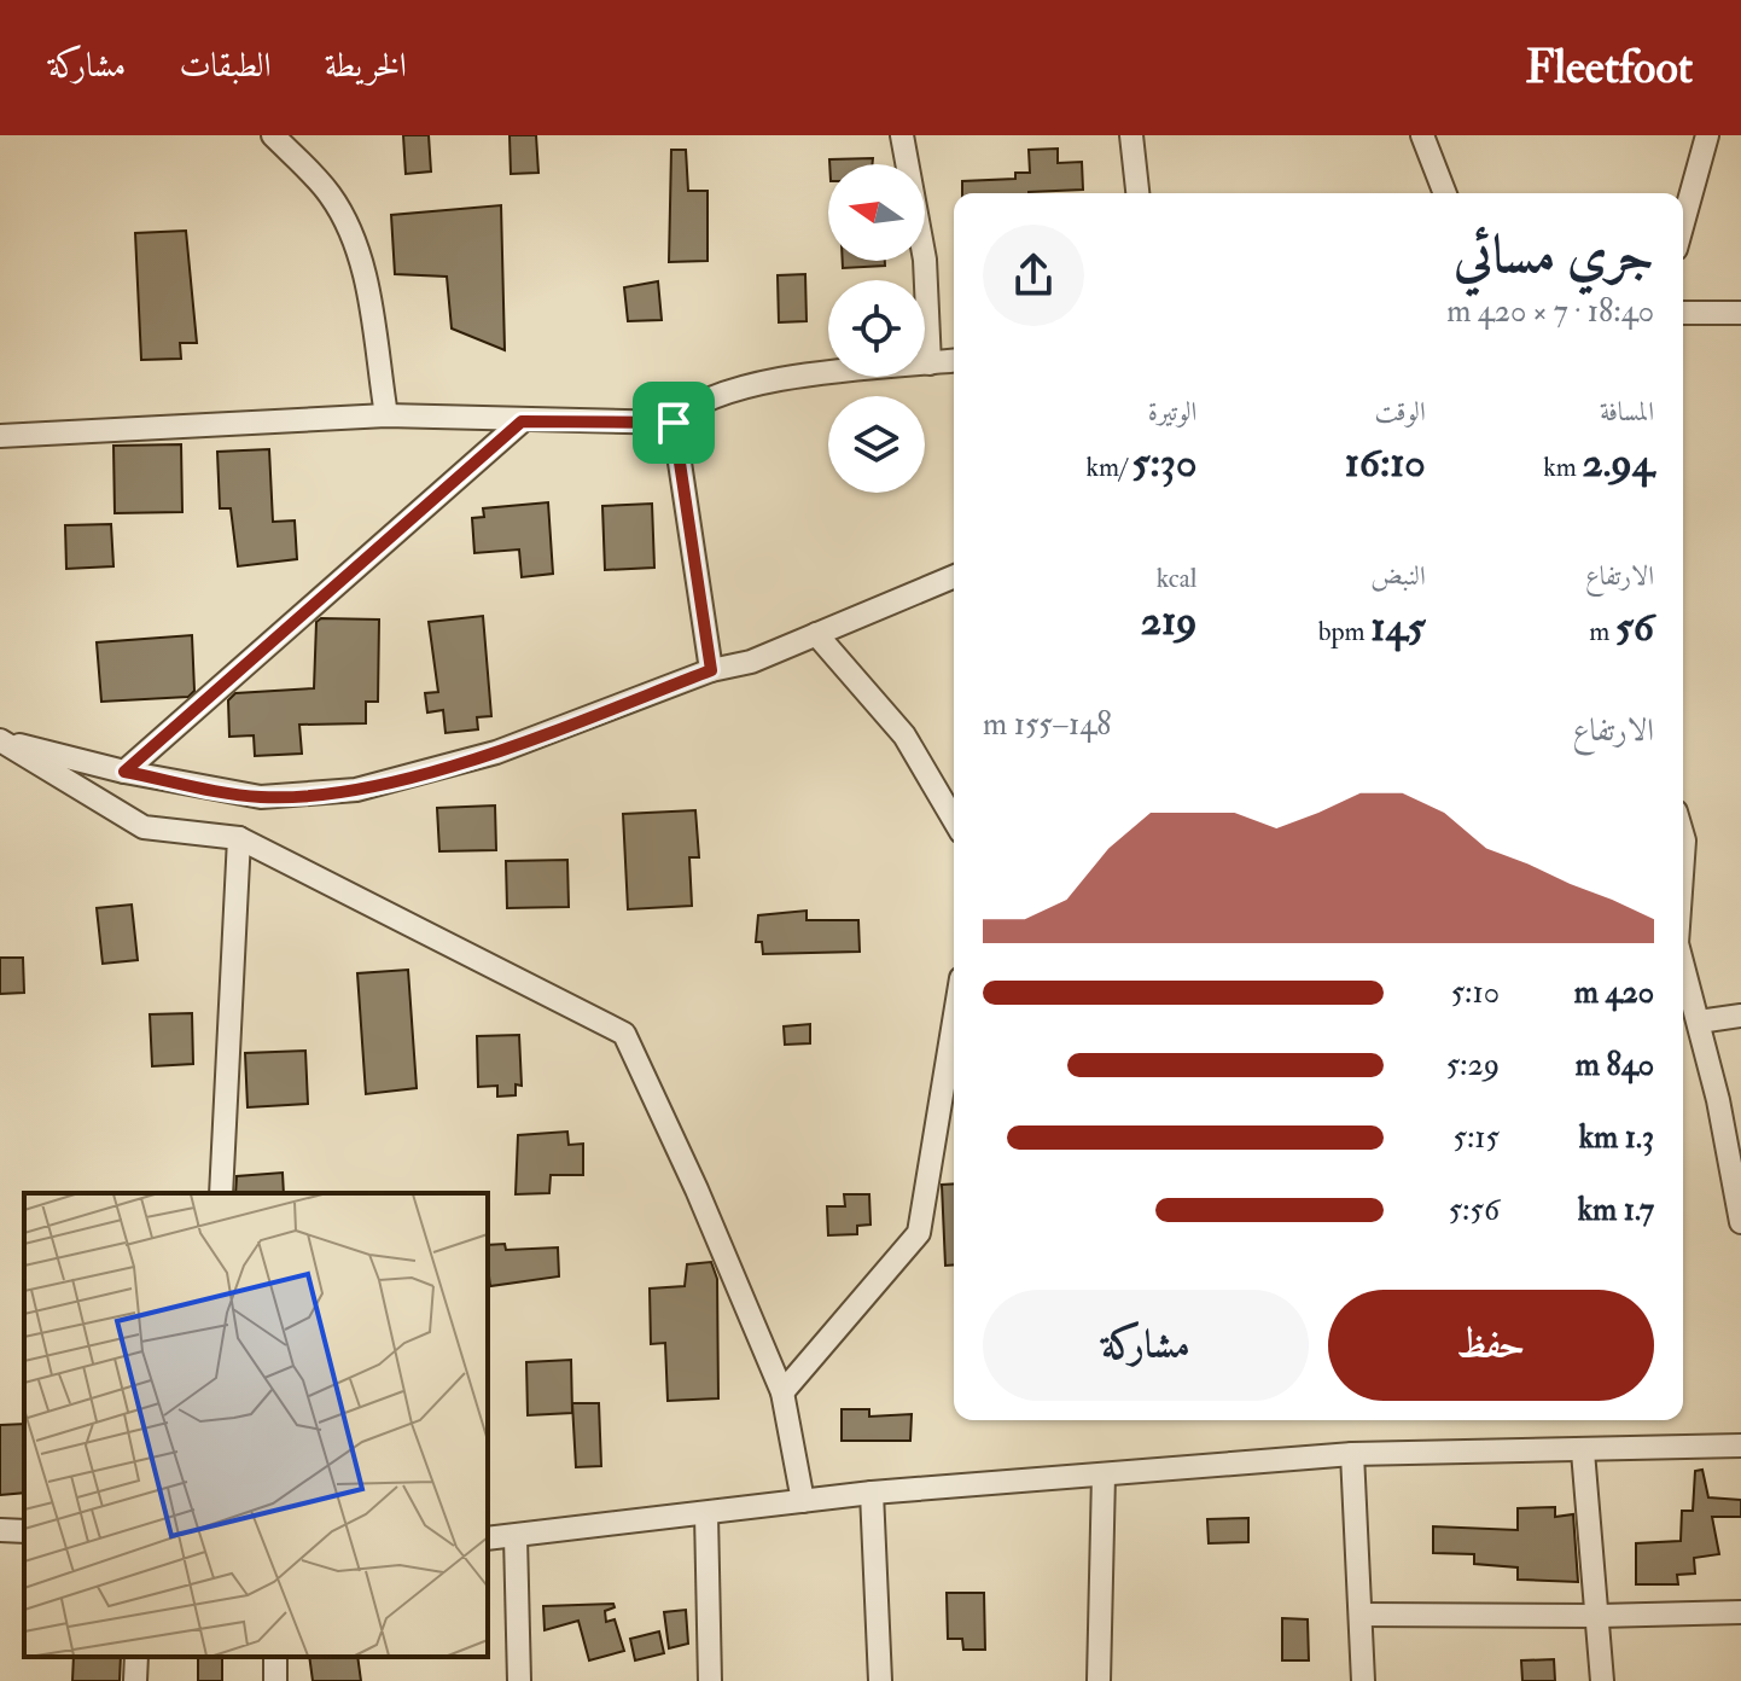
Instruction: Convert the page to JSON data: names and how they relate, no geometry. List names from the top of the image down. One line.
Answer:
{"north":"left","page":{"header":"Fleetfoot","nav":["الخريطة","الطبقات","مشاركة"],"heading":["جري مسائي","18:40 · 7 × 420 m"],"stats":[["المسافة","2.94 km"],["الوقت","16:10"],["الوتيرة","5:30 /km"],["الارتفاع","56 m"],["النبض","145 bpm"],["kcal","219"]],"chart":["الارتفاع","148–155 m"],"list":[{"name":"420 m","note":"5:10"},{"name":"840 m","note":"5:29"},{"name":"1.3 km","note":"5:15"},{"name":"1.7 km","note":"5:56"}],"buttons":["حفظ","مشاركة"]}}
